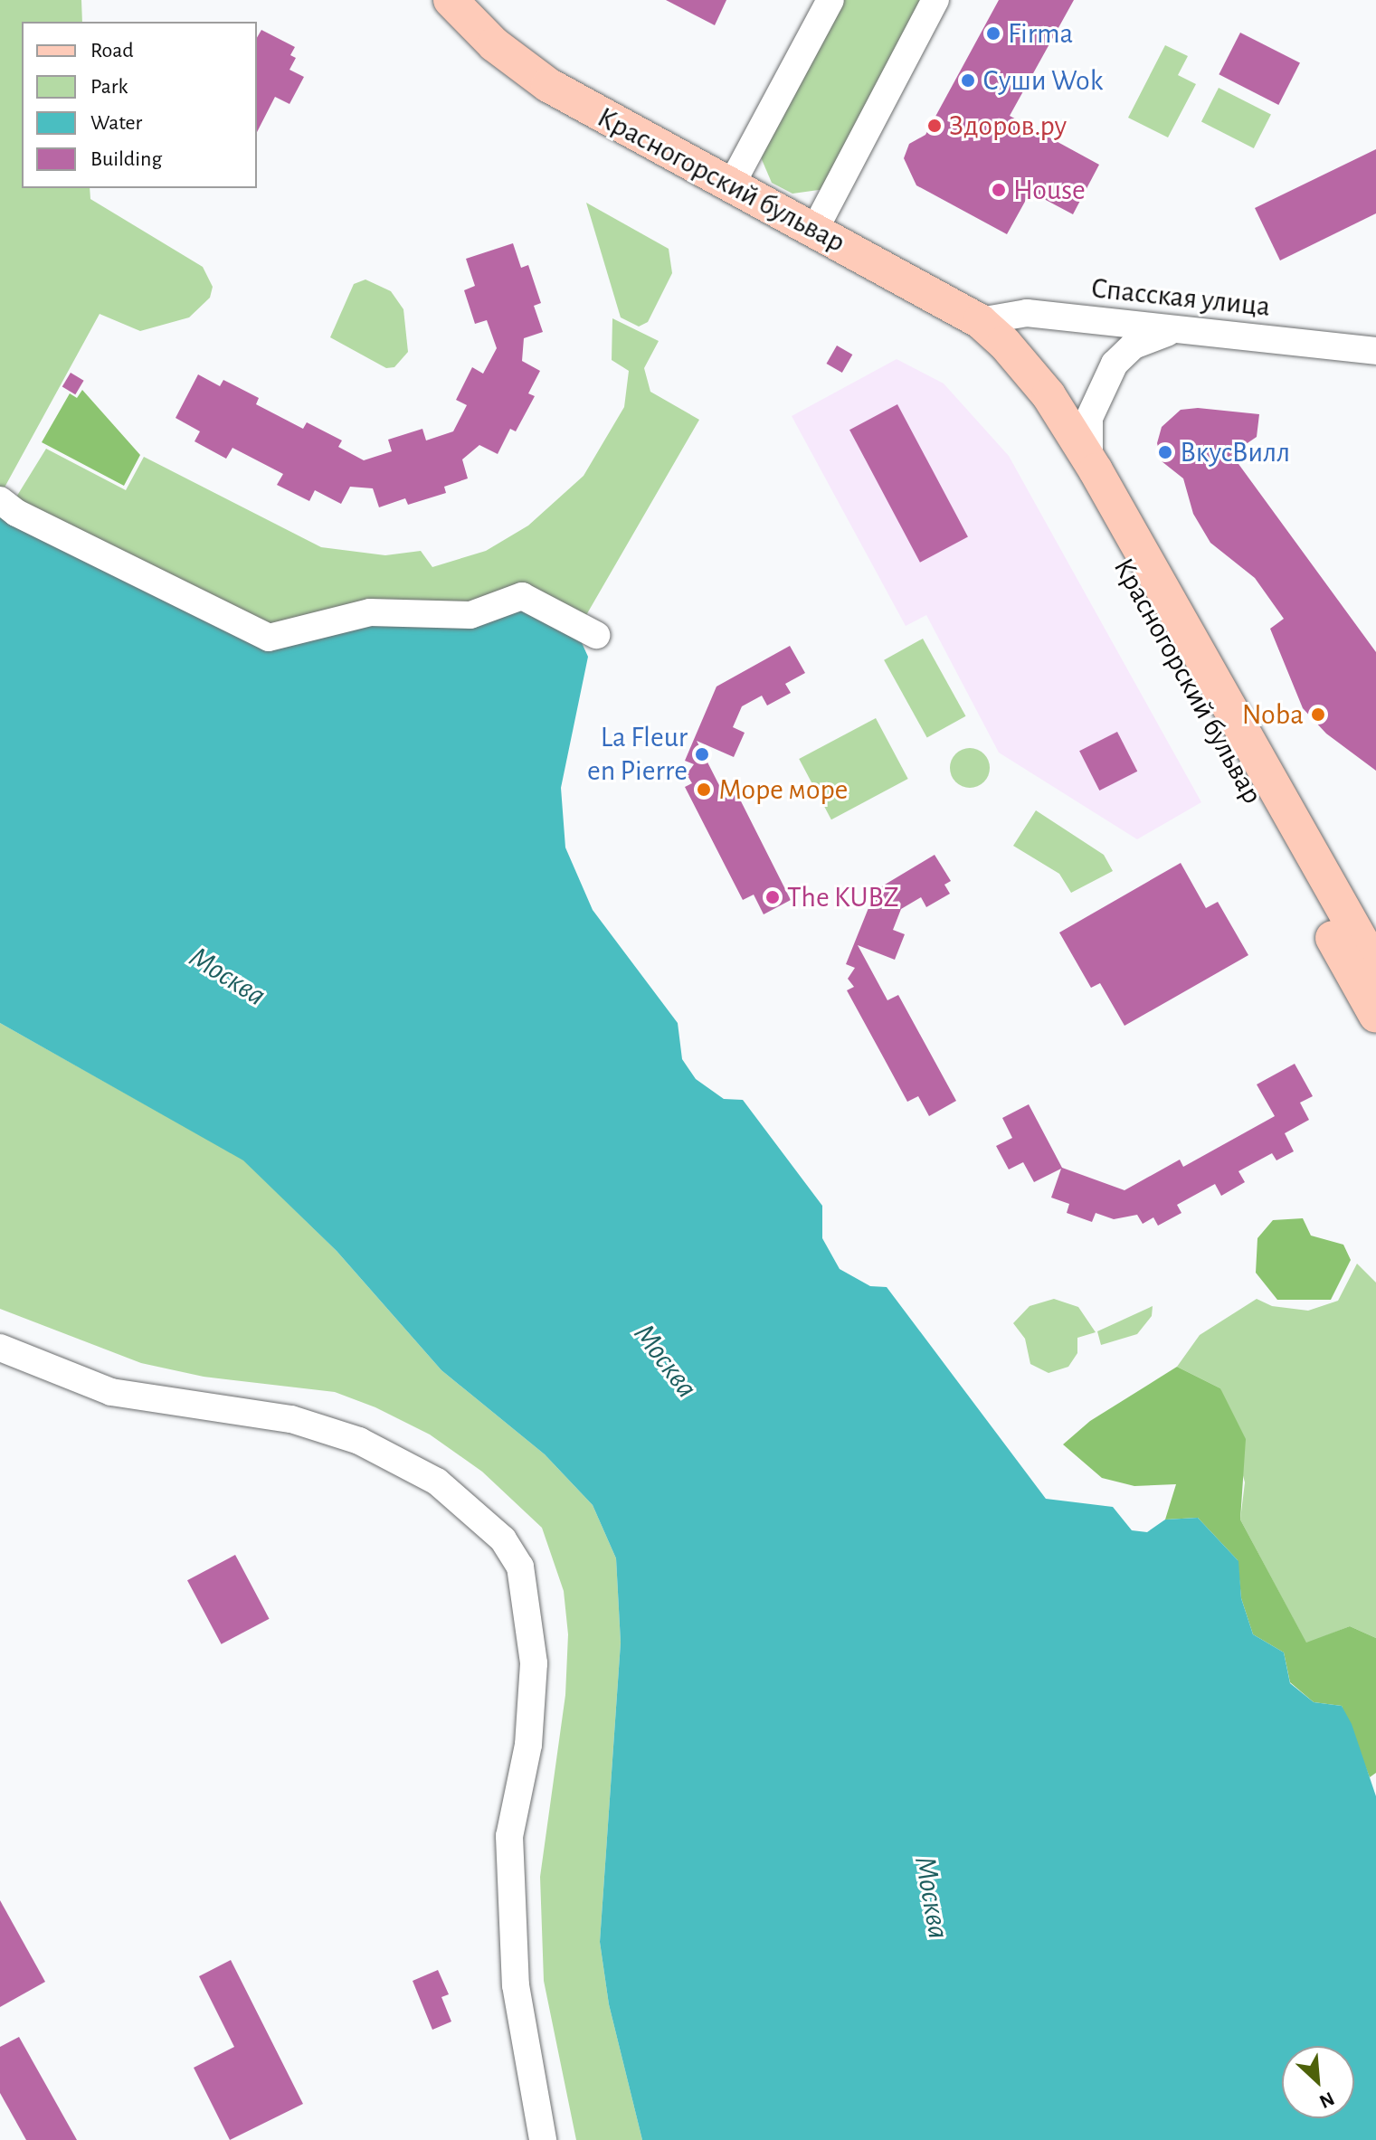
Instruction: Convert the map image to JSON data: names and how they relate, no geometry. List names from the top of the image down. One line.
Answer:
{"streets":{"main road":["Красногорский бульвар"],"street":["Спасская улица"]},"crossings":[["Красногорский бульвар","Спасская улица"]],"water":["Москва"],"places":["Firma","Суши Wok","Здоров.ру","House","ВкусВилл","Noba","La Fleur en Pierre","Море море","The KUBZ"],"legend":["Road","Park","Water","Building"],"north":"bottom right"}
